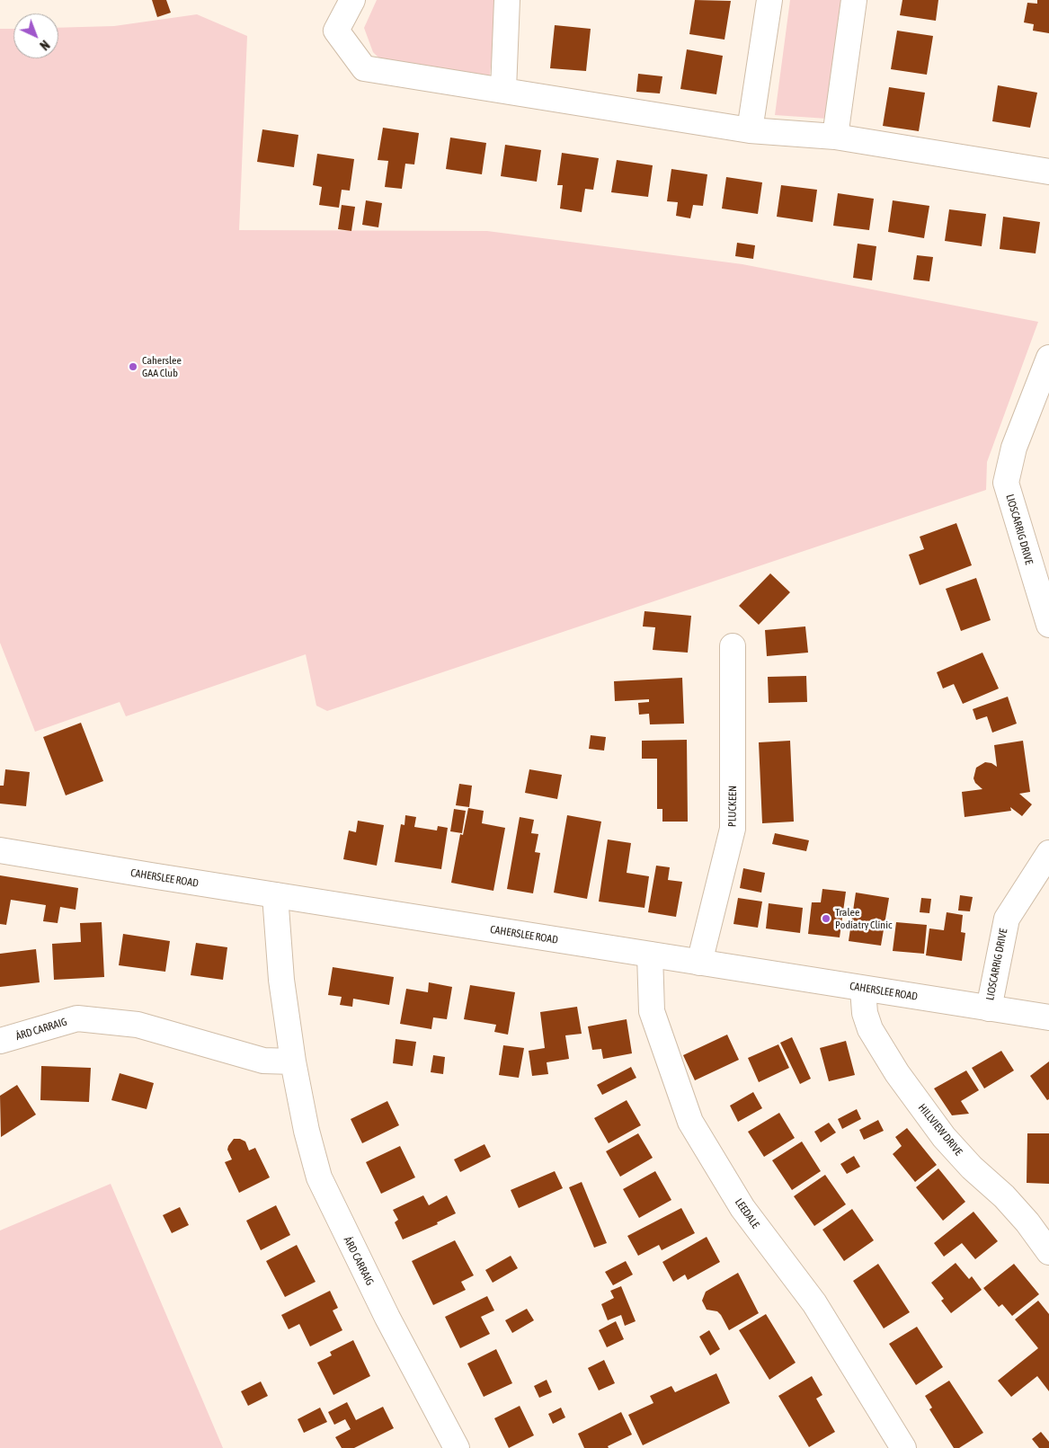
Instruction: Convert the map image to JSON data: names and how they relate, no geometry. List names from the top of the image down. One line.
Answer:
{"streets":{"street":["LIOSCARRIG DRIVE","PLUCKEEN","CAHERSLEE ROAD","ÁRD CARRAIG","HILLVIEW DRIVE","LEEDALE"]},"crossings":[["LIOSCARRIG DRIVE","CAHERSLEE ROAD"],["PLUCKEEN","CAHERSLEE ROAD"],["CAHERSLEE ROAD","ÁRD CARRAIG"],["CAHERSLEE ROAD","HILLVIEW DRIVE"],["CAHERSLEE ROAD","LEEDALE"]],"places":["Caherslee GAA Club","Tralee Podiatry Clinic"],"north":"bottom right"}
